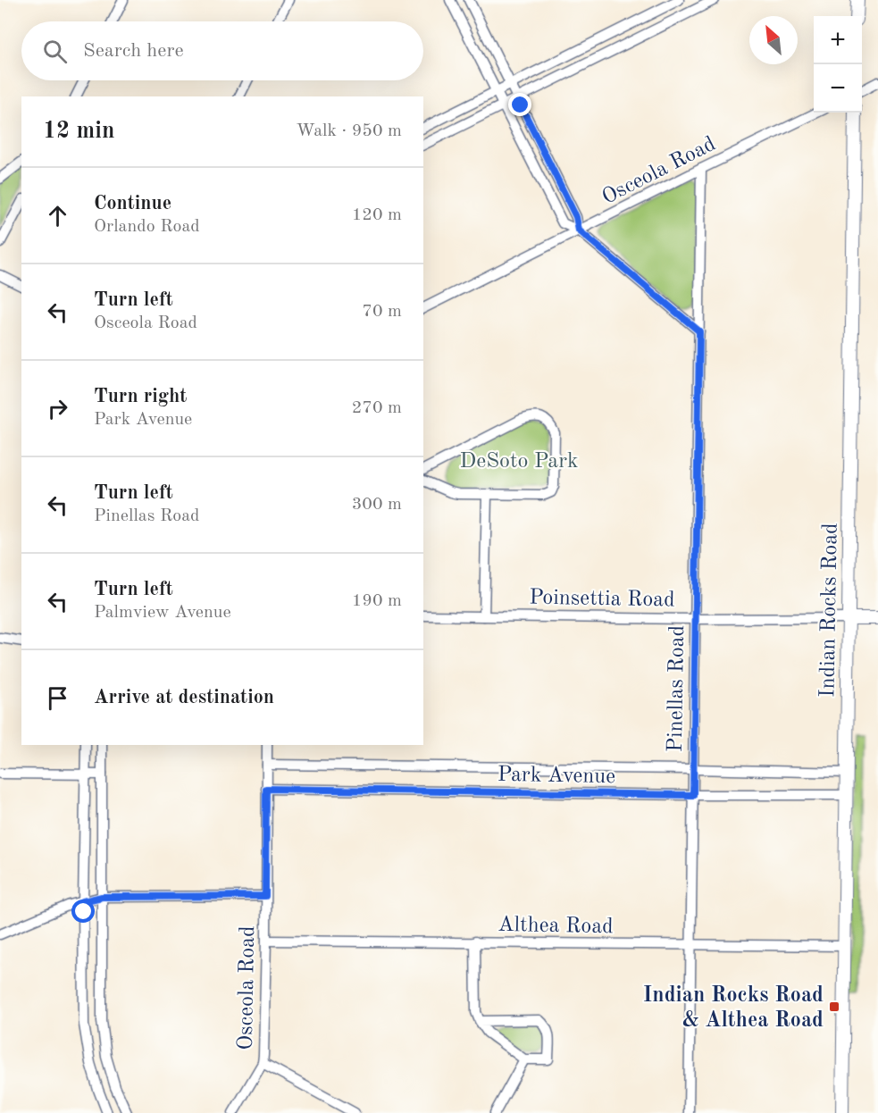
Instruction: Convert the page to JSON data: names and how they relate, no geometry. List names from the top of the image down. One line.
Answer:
{"streets":{"street":["Osceola Road","Poinsettia Road","Indian Rocks Road","Pinellas Road","Park Avenue","Althea Road"]},"crossings":[["Osceola Road","Pinellas Road"],["Osceola Road","Park Avenue"],["Osceola Road","Althea Road"],["Poinsettia Road","Indian Rocks Road"],["Poinsettia Road","Pinellas Road"],["Indian Rocks Road","Park Avenue"],["Indian Rocks Road","Althea Road"],["Pinellas Road","Park Avenue"],["Pinellas Road","Althea Road"]],"parks":["DeSoto Park"],"places":{"transit":["Indian Rocks Road & Althea Road"]},"north":"top left","page":{"map_buttons":["+","−"],"search":"Search here","heading":["12 min","Walk · 950 m"],"list":[["Continue","Orlando Road","120 m"],["Turn left","Osceola Road","70 m"],["Turn right","Park Avenue","270 m"],["Turn left","Pinellas Road","300 m"],["Turn left","Palmview Avenue","190 m"],"Arrive at destination"]}}
